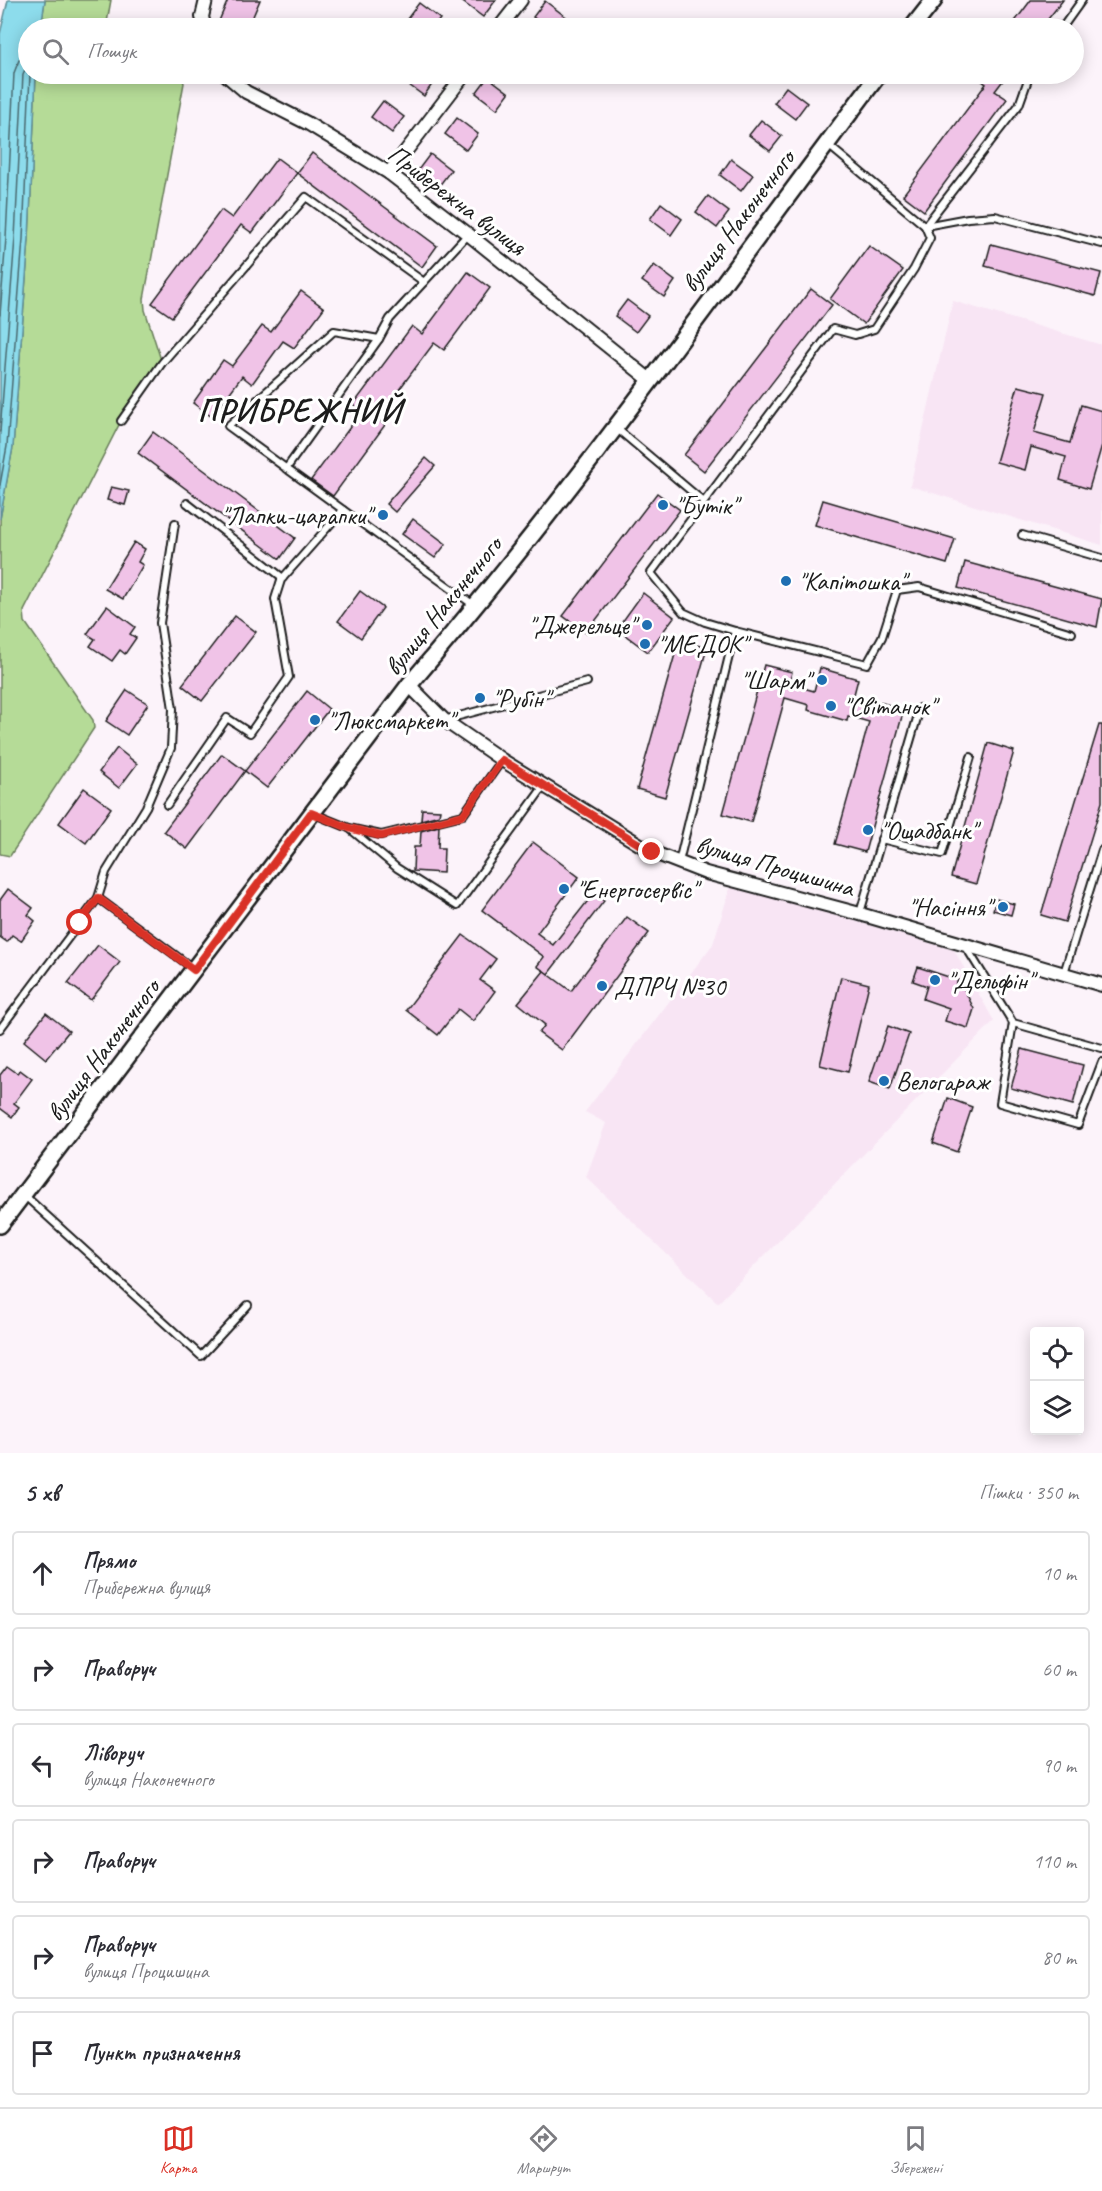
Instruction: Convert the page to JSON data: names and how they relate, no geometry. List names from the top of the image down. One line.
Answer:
{"streets":{"street":["Прибережна вулиця","вулиця Наконечного","вулиця Процишина"]},"crossings":[["Прибережна вулиця","вулиця Наконечного"],["вулиця Наконечного","вулиця Процишина"]],"districts":["ПРИБРЕЖНИЙ"],"places":["\"Бутік\"","\"Лапки-царапки\"","\"Капітошка\"","\"Джерельце\"","\"МЕДОК\"","\"Шарм\"","\"Рубін\"","\"Світанок\"","\"Люксмаркет\"","\"Ощадбанк\"","\"Енергосервіс\"","\"Насіння\"","\"Дельфін\"","ДПРЧ №30","Велогараж"],"page":{"search":"Пошук","heading":["5 хв","Пішки · 350 m"],"list":[["Прямо","Прибережна вулиця","10 m"],["Праворуч","60 m"],["Ліворуч","вулиця Наконечного","90 m"],["Праворуч","110 m"],["Праворуч","вулиця Процишина","80 m"],"Пункт призначення"],"nav":["Карта","Маршрут","Збережені"]}}
